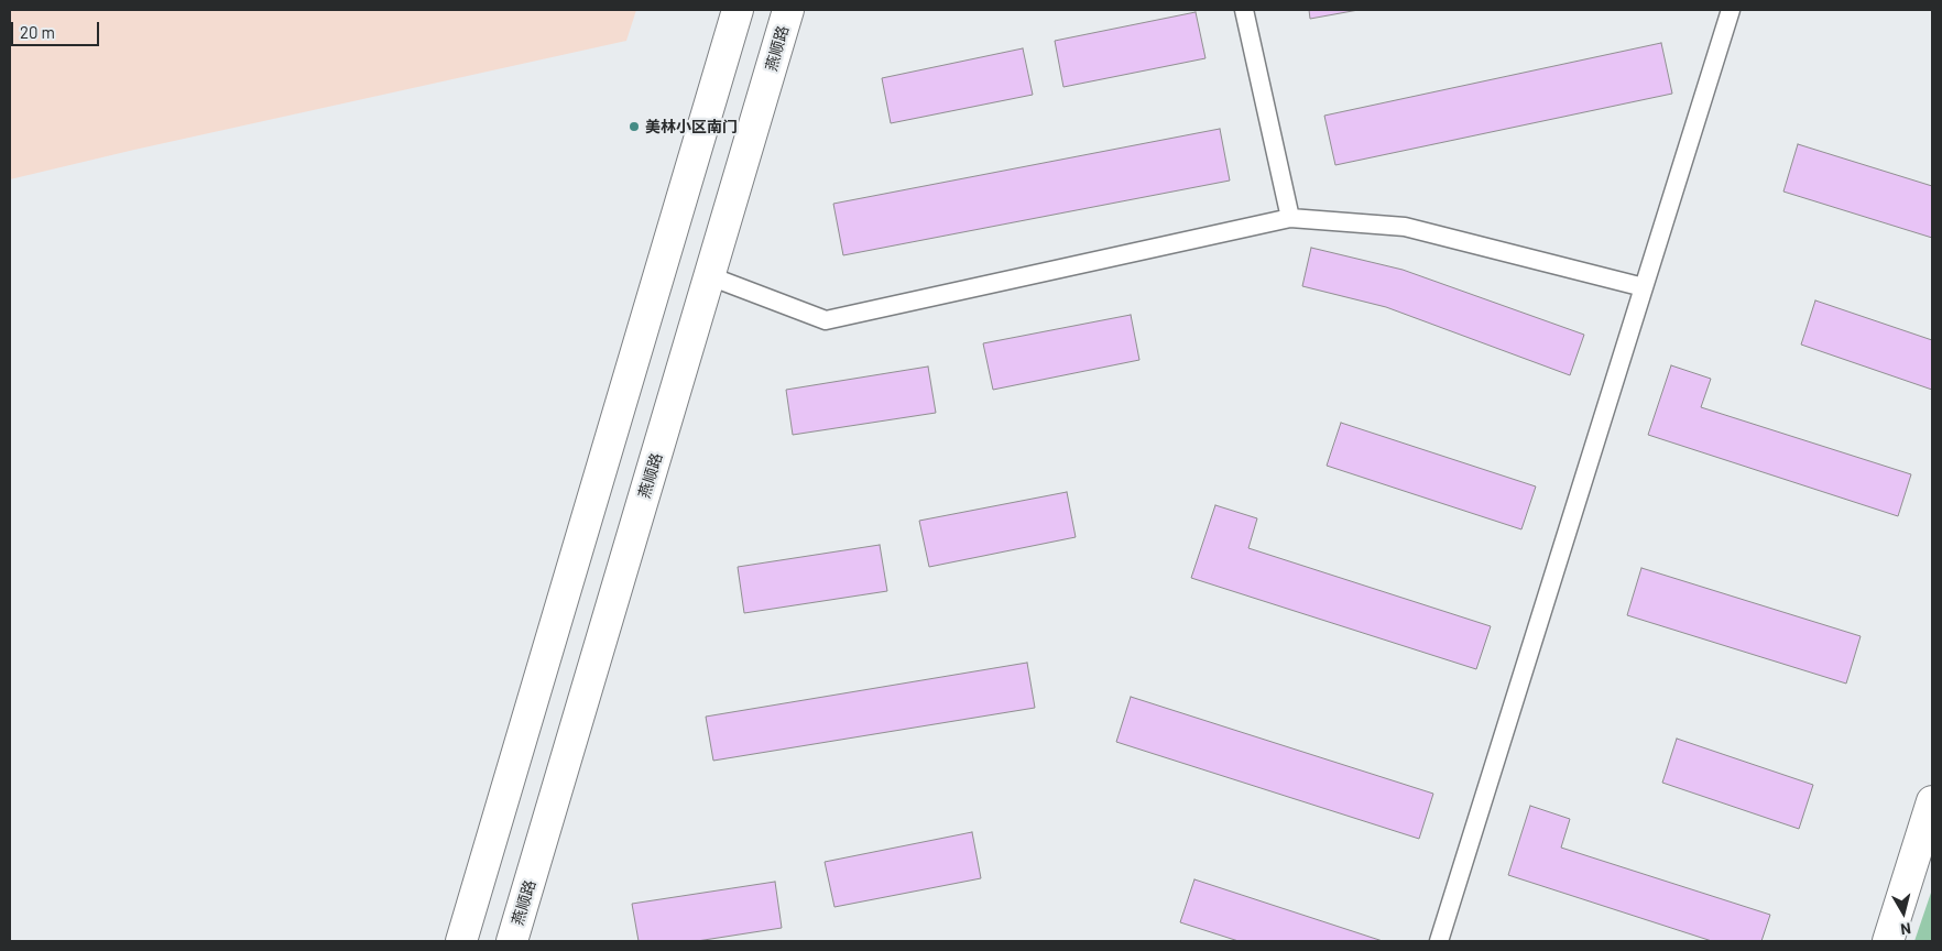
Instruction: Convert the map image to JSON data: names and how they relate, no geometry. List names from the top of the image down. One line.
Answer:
{"streets":{"main road":["燕顺路"]},"places":["美林小区南门"],"scale_bar":"20 m","north":"bottom"}
